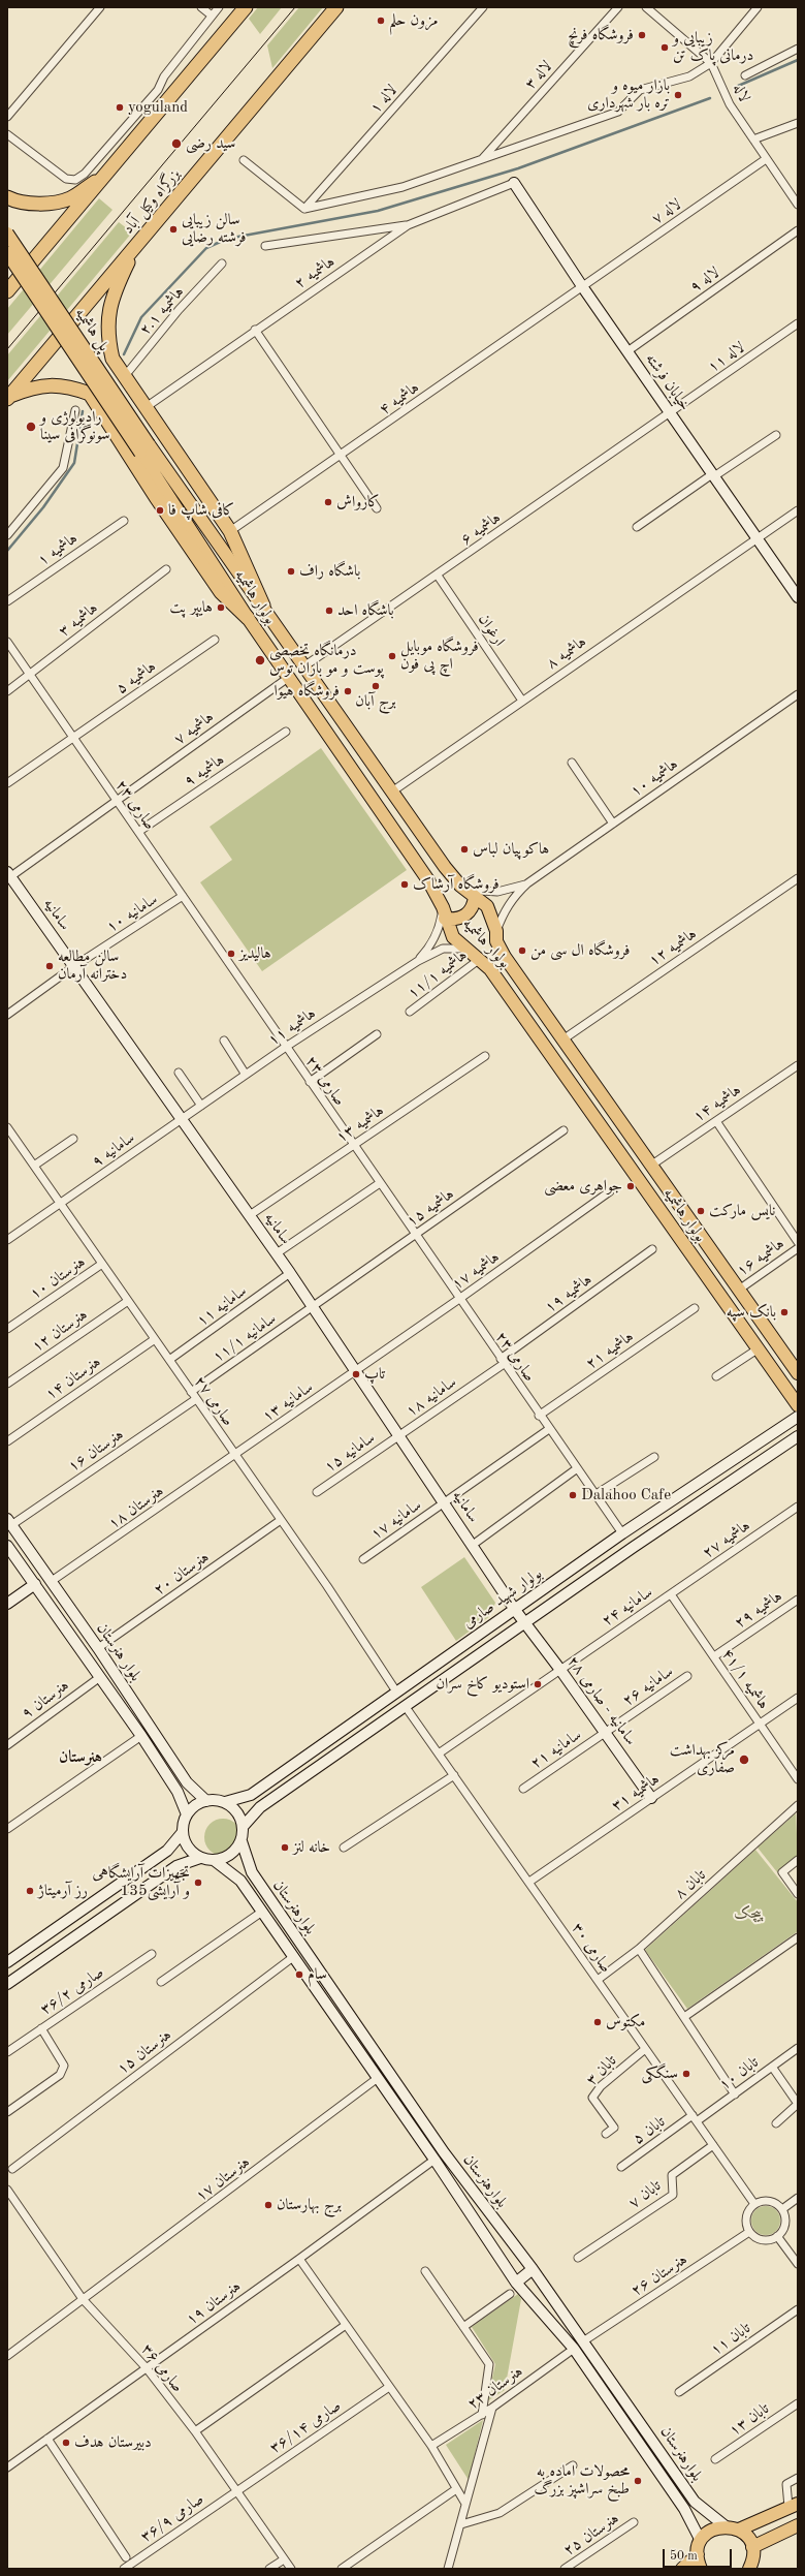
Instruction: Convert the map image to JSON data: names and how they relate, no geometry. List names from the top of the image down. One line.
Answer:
{"streets":{"highway":["بزرگراه وکیل آباد"],"main road":["پل هاشمیه","خیابان فرشته","بولوار هاشمیه","سامانیه","بولوار شهید صارمی","بلوار هنرستان","سامانیه - صارمی ۲۸","بلوارهنرستان"],"street":["لاله ۳","لاله","لاله ۱","لاله ۷","هاشمیه ۲","لاله ۹","هاشمیه ۲.۱","لاله ۱۱","هاشمیه ۴","هاشمیه ۶","هاشمیه ۱","هاشمیه ۳","ارغوان","هاشمیه ۸","هاشمیه ۵","هاشمیه ۷","هاشمیه ۹","هاشمیه ۱۰","صارمی ۲۳","سامانیه ۱۰","هاشمیه ۱۲","هاشمیه ۱۱/۱","هاشمیه ۱۱","هاشمیه ۱۴","هاشمیه ۱۳","سامانیه ۹","هاشمیه ۱۵","هاشمیه ۱۶","هاشمیه ۱۷","هنرستان ۱۰","هاشمیه ۱۹","سامانیه ۱۱","هنرستان ۱۲","سامانیه ۱۱/۱","هاشمیه ۲۱","هنرستان ۱۴","سامانیه ۱۸","صارمی ۲۷","سامانیه ۱۳","هنرستان ۱۶","سامانیه ۱۵","هنرستان ۱۸","سامانیه ۱۷","هاشمیه ۲۷","هنرستان ۲۰","سامانیه ۲۴","هاشمیه ۲۹","هاشمیه ۴۱/۱","سامانیه ۲۶","هنرستان ۹","سامانیه ۲۱","هاشمیه ۳۱","تابان ۸","صارمی ۳۰","صارمی ۳۶/۲","هنرستان ۱۵","تابان ۳","تابان ۱۰","تابان ۵","هنرستان ۱۷","تابان ۷","هنرستان ۲۶","هنرستان ۱۹","تابان ۱۱","صارمی ۳۶","هنرستان ۲۳","تابان ۱۳","صارمی ۳۶/۱۴","صارمی ۳۶/۹","هنرستان ۲۵"]},"crossings":[["لاله","لاله ۷"],["لاله ۷","خیابان فرشته"],["لاله ۷","هاشمیه ۴"],["هاشمیه ۲","خیابان فرشته"],["لاله ۹","خیابان فرشته"],["پل هاشمیه","بولوار هاشمیه"],["لاله ۱۱","خیابان فرشته"],["لاله ۱۱","هاشمیه ۶"],["خیابان فرشته","هاشمیه ۴"],["خیابان فرشته","هاشمیه ۶"],["خیابان فرشته","هاشمیه ۸"],["هاشمیه ۶","بولوار هاشمیه"],["هاشمیه ۶","ارغوان"],["بولوار هاشمیه","هاشمیه ۸"],["بولوار هاشمیه","هاشمیه ۷"],["بولوار هاشمیه","هاشمیه ۱۲"],["بولوار هاشمیه","هاشمیه ۱۱/۱"],["بولوار هاشمیه","هاشمیه ۱۴"],["بولوار هاشمیه","هاشمیه ۱۶"],["هاشمیه ۳","صارمی ۲۳"],["ارغوان","هاشمیه ۸"],["هاشمیه ۵","صارمی ۲۳"],["هاشمیه ۷","صارمی ۲۳"],["هاشمیه ۷","سامانیه"],["هاشمیه ۹","صارمی ۲۳"],["صارمی ۲۳","سامانیه ۱۰"],["صارمی ۲۳","هاشمیه ۱۱"],["صارمی ۲۳","هاشمیه ۱۳"],["صارمی ۲۳","هاشمیه ۱۵"],["صارمی ۲۳","هاشمیه ۱۷"],["صارمی ۲۳","هاشمیه ۱۹"],["صارمی ۲۳","هاشمیه ۲۱"],["صارمی ۲۳","سامانیه ۱۷"],["صارمی ۲۳","بولوار شهید صارمی"],["سامانیه ۱۰","سامانیه"],["سامانیه","هاشمیه ۱۱"],["سامانیه","هاشمیه ۱۳"],["سامانیه","سامانیه ۹"],["سامانیه","هاشمیه ۱۵"],["سامانیه","هاشمیه ۱۷"],["سامانیه","سامانیه ۱۱"],["سامانیه","سامانیه ۱۱/۱"],["سامانیه","سامانیه ۱۸"],["سامانیه","سامانیه ۱۳"],["سامانیه","سامانیه ۱۵"],["سامانیه","سامانیه ۱۷"],["سامانیه","بولوار شهید صارمی"],["سامانیه","سامانیه - صارمی ۲۸"],["هاشمیه ۱۱","سامانیه ۹"],["سامانیه ۹","صارمی ۲۷"],["هاشمیه ۱۵","سامانیه ۱۱/۱"],["هاشمیه ۱۷","سامانیه ۱۳"],["هنرستان ۱۰","صارمی ۲۷"],["هاشمیه ۱۹","سامانیه ۱۸"],["سامانیه ۱۱","صارمی ۲۷"],["هنرستان ۱۲","صارمی ۲۷"],["سامانیه ۱۱/۱","صارمی ۲۷"],["هنرستان ۱۴","صارمی ۲۷"],["سامانیه ۱۸","سامانیه ۱۵"],["صارمی ۲۷","سامانیه ۱۳"],["صارمی ۲۷","هنرستان ۱۶"],["صارمی ۲۷","هنرستان ۱۸"],["صارمی ۲۷","هنرستان ۲۰"],["صارمی ۲۷","بولوار شهید صارمی"],["سامانیه ۱۳","هنرستان ۱۸"],["هنرستان ۱۶","بلوار هنرستان"],["هنرستان ۱۸","بلوار هنرستان"],["هاشمیه ۲۷","سامانیه ۲۴"],["هاشمیه ۲۷","هاشمیه ۴۱/۱"],["هنرستان ۲۰","بلوار هنرستان"],["بولوار شهید صارمی","بلوار هنرستان"],["بولوار شهید صارمی","بلوارهنرستان"],["سامانیه ۲۴","هاشمیه ۴۱/۱"],["سامانیه ۲۴","سامانیه - صارمی ۲۸"],["سامانیه ۲۴","صارمی ۳۰"],["هاشمیه ۲۹","هاشمیه ۴۱/۱"],["بلوار هنرستان","هنرستان ۹"],["بلوار هنرستان","بلوارهنرستان"],["هاشمیه ۴۱/۱","هاشمیه ۳۱"],["سامانیه ۲۶","سامانیه - صارمی ۲۸"],["سامانیه ۲۶","سامانیه ۲۱"],["سامانیه - صارمی ۲۸","سامانیه ۲۱"],["سامانیه - صارمی ۲۸","هاشمیه ۳۱"],["هاشمیه ۳۱","صارمی ۳۰"],["تابان ۸","صارمی ۳۰"],["بلوارهنرستان","هنرستان ۱۵"],["بلوارهنرستان","هنرستان ۱۷"],["بلوارهنرستان","هنرستان ۲۶"],["بلوارهنرستان","هنرستان ۱۹"],["بلوارهنرستان","هنرستان ۲۳"],["صارمی ۳۰","تابان ۳"],["صارمی ۳۰","تابان ۱۰"],["صارمی ۳۰","تابان ۵"],["صارمی ۳۰","تابان ۷"],["صارمی ۳۰","هنرستان ۲۶"],["تابان ۱۰","تابان ۵"],["هنرستان ۱۷","صارمی ۳۶"],["هنرستان ۱۹","صارمی ۳۶"],["صارمی ۳۶","صارمی ۳۶/۱۴"],["صارمی ۳۶","صارمی ۳۶/۹"],["صارمی ۳۶/۱۴","صارمی ۳۶/۹"]],"districts":["هنرستان"],"parks":["پیچک"],"places":["مزون حلم","فروشگاه فرنچ","زیبایی و درمانی پاک تن","بازار میوه و تره بار شهرداری","yoguland","سید رضی","سالن زیبایی فرشته رضایی","رادیولوژی و سونوگرافی سینا","کارواش","کافی شاپ فا","باشگاه راف","هایپر پت","باشگاه احد","فروشگاه موبایل اچ پی فون","درمانگاه تخصصی پوست و مو باران توس","برج آبان","فروشگاه هیوا","هاکوپیان لباس","فروشگاه آرشاک","فروشگاه ال سی من","هالیدیز","سالن مطالعه دخترانه آرمان","جواهری معضی","نایس مارکت","بانک سپه","تاپ","Dalahoo Cafe","استودیو کاخ سران","مرکز بهداشت صفاری","خانه لنز","تجهیزات آرایشگاهی و آرایشی135","رز آرمیتاژ","سام","مکتوس","سنگکی","برج بهارستان","دبیرستان هدف","محصولات اماده به طبخ سراشپز بزرگ"],"scale_bar":"50 m"}
